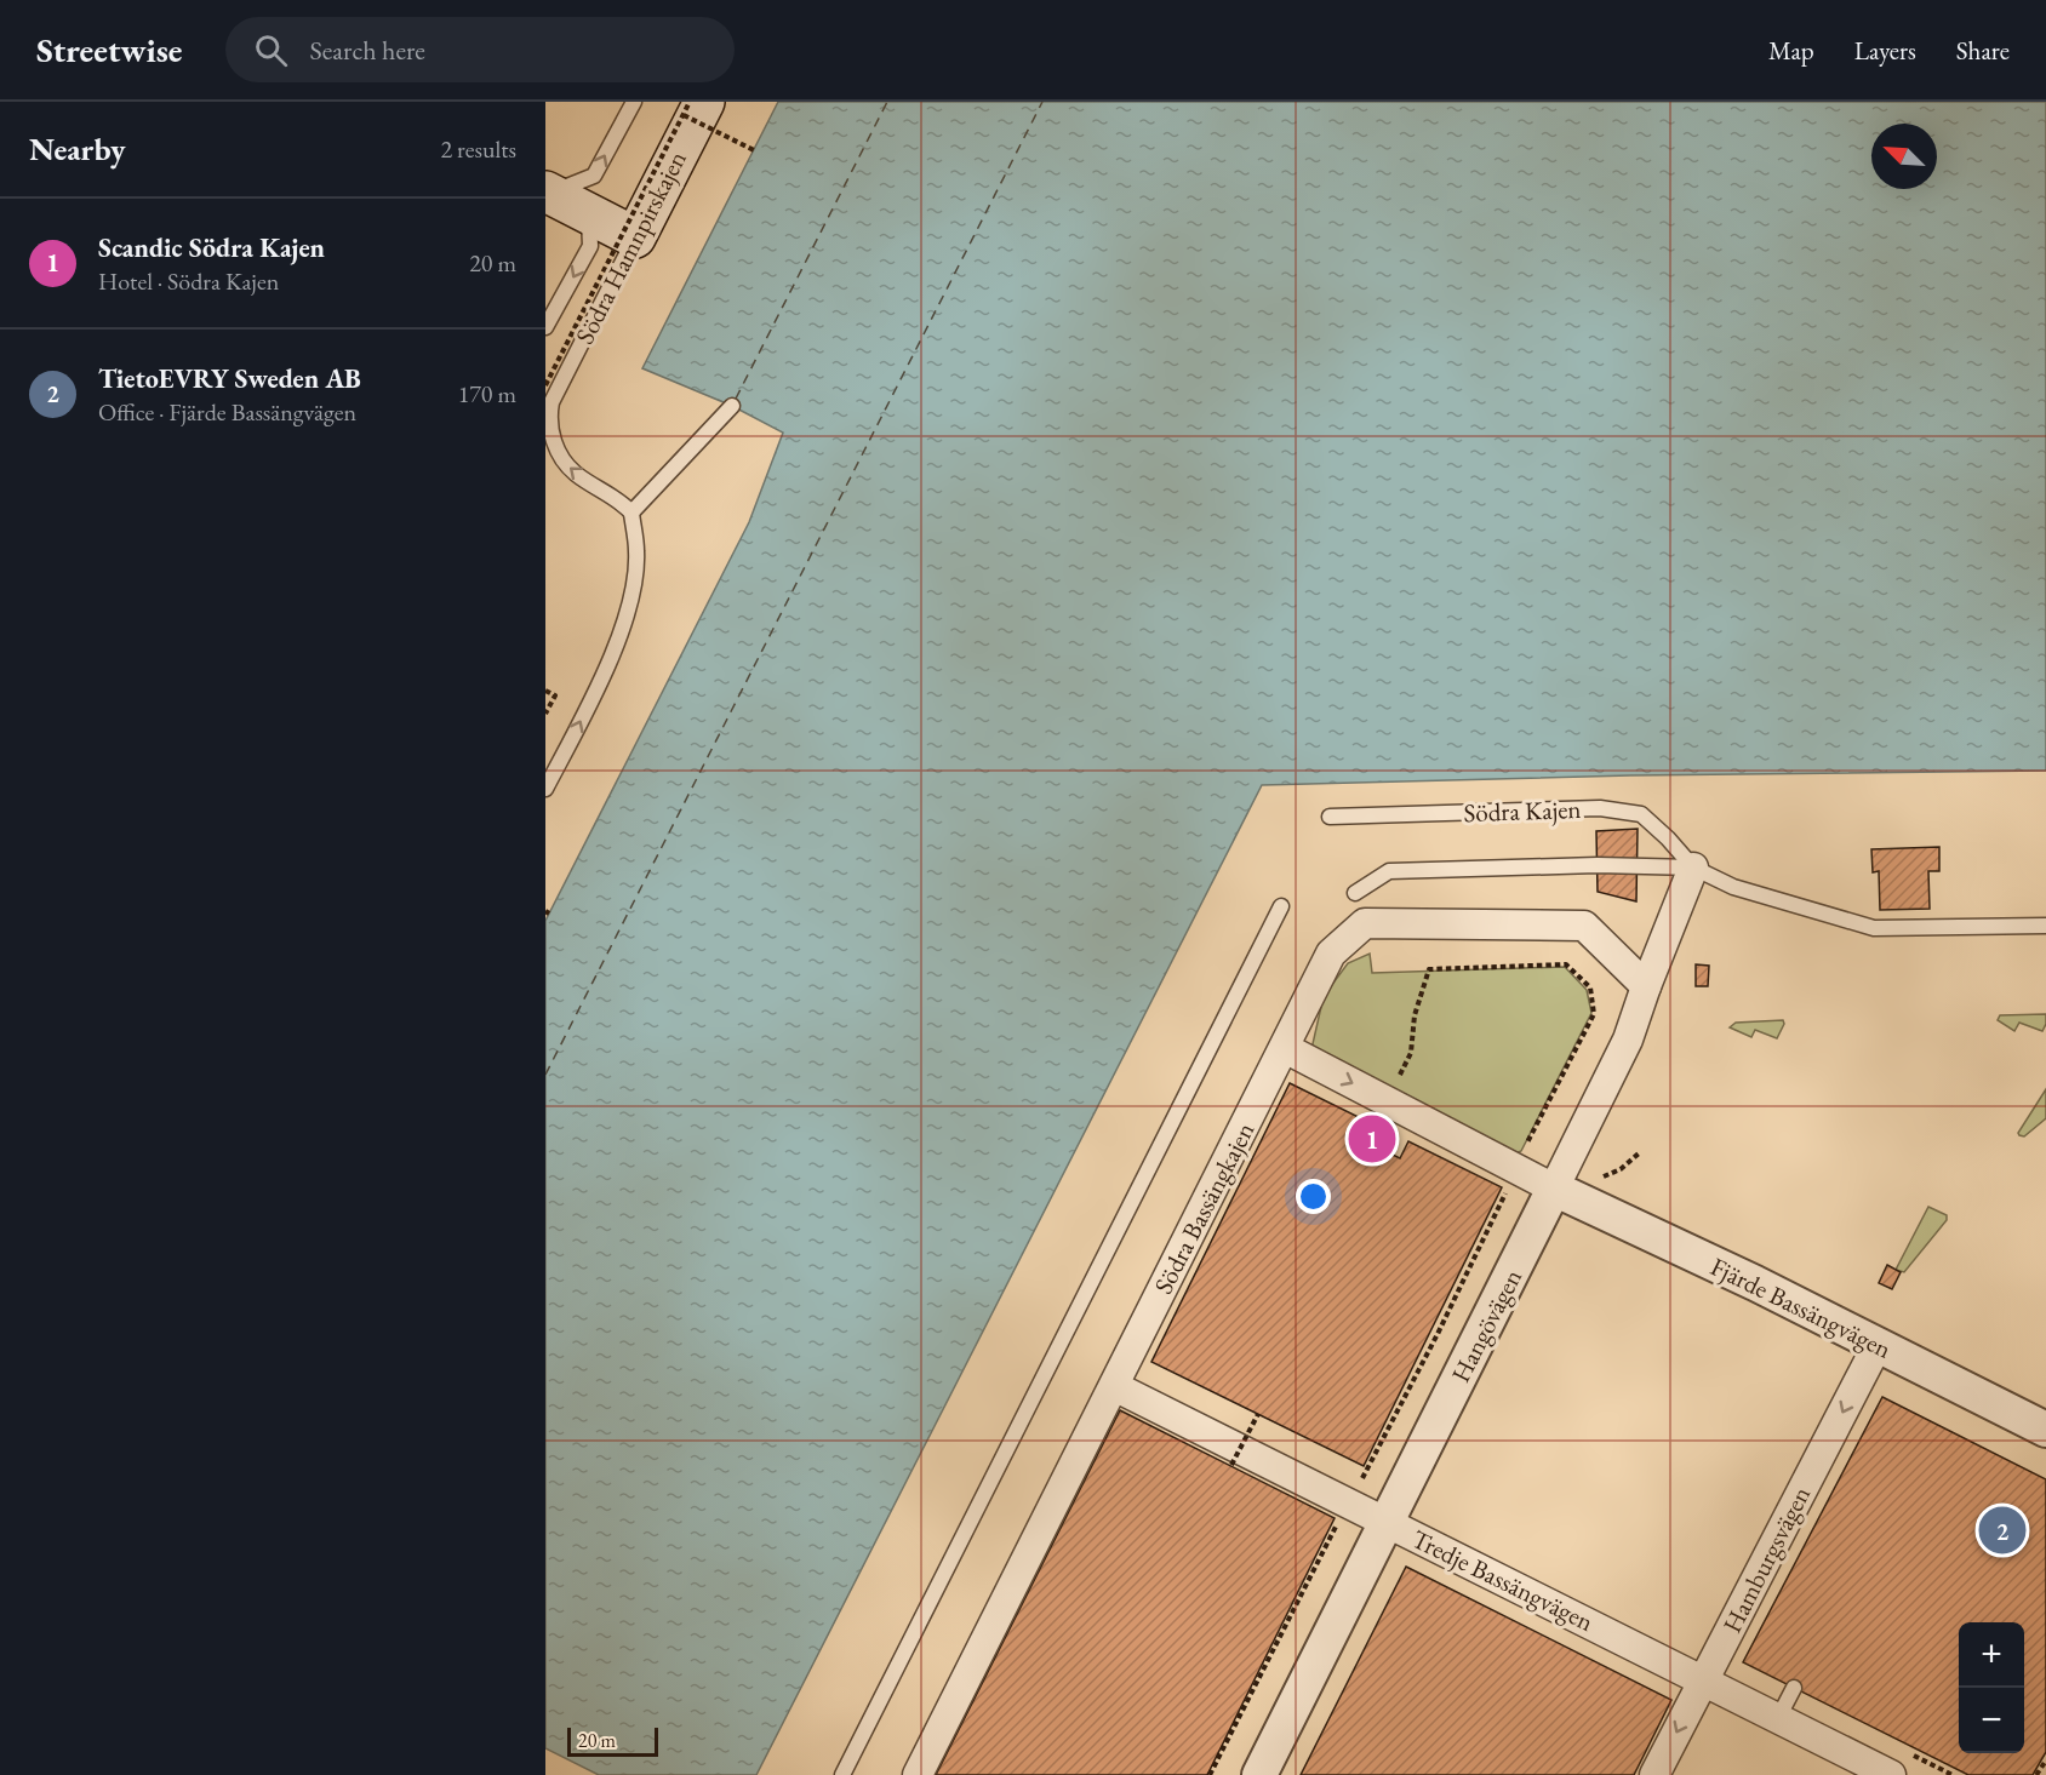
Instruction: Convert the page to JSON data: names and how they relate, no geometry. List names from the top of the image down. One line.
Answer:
{"streets":{"main road":["Södra Hamnpirskajen"],"street":["Södra Bassängkajen","Fjärde Bassängvägen","Hangövägen","Hamburgsvägen","Tredje Bassängvägen"],"lane":["Södra Kajen"]},"crossings":[["Södra Kajen","Hangövägen"],["Södra Bassängkajen","Hangövägen"],["Södra Bassängkajen","Tredje Bassängvägen"],["Fjärde Bassängvägen","Hangövägen"],["Fjärde Bassängvägen","Hamburgsvägen"],["Hangövägen","Tredje Bassängvägen"],["Hamburgsvägen","Tredje Bassängvägen"]],"one_way":["Södra Hamnpirskajen","Hamburgsvägen"],"scale_bar":"20 m","north":"top left","page":{"header":"Streetwise","search":"Search here","nav":["Map","Layers","Share"],"heading":["Nearby","2 results"],"list":[{"mark":"1","name":"Scandic Södra Kajen","note":"Hotel · Södra Kajen","value":"20 m"},{"mark":"2","name":"TietoEVRY Sweden AB","note":"Office · Fjärde Bassängvägen","value":"170 m"}],"pins":["1","2"],"map_buttons":["+","−"],"scale":"20 m"}}
